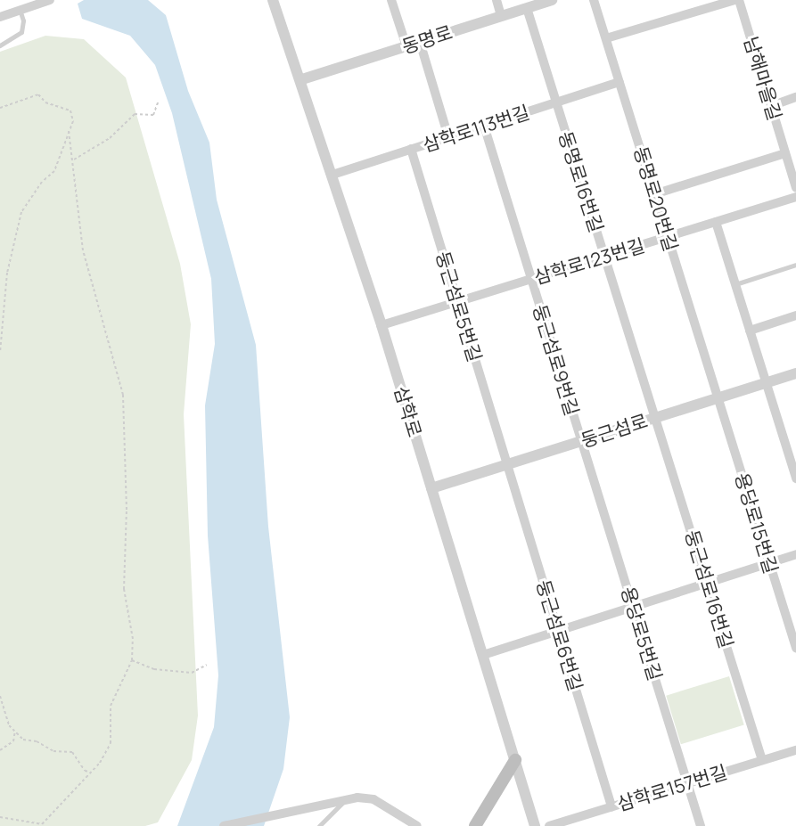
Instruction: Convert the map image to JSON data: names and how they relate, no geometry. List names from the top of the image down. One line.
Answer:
{"streets":{"street":["동명로","남해마을길","삼학로113번길","동명로16번길","동명로20번길","삼학로123번길","둥근섬로5번길","둥근섬로9번길","삼학로","둥근섬로","용당로15번길","둥근섬로16번길","용당로5번길","둥근섬로6번길","삼학로157번길"]},"crossings":[["동명로","동명로16번길"],["동명로","삼학로"],["삼학로113번길","동명로16번길"],["삼학로113번길","동명로20번길"],["삼학로113번길","둥근섬로5번길"],["삼학로113번길","둥근섬로9번길"],["삼학로113번길","삼학로"],["동명로16번길","삼학로123번길"],["동명로16번길","둥근섬로"],["동명로16번길","둥근섬로16번길"],["동명로20번길","삼학로123번길"],["동명로20번길","둥근섬로"],["동명로20번길","용당로15번길"],["삼학로123번길","둥근섬로5번길"],["삼학로123번길","둥근섬로9번길"],["삼학로123번길","삼학로"],["둥근섬로5번길","둥근섬로"],["둥근섬로5번길","둥근섬로6번길"],["둥근섬로9번길","둥근섬로"],["둥근섬로9번길","용당로5번길"],["삼학로","둥근섬로"],["둥근섬로","용당로15번길"],["둥근섬로","둥근섬로16번길"],["둥근섬로","용당로5번길"],["둥근섬로","둥근섬로6번길"],["둥근섬로16번길","삼학로157번길"],["용당로5번길","삼학로157번길"],["둥근섬로6번길","삼학로157번길"]]}
